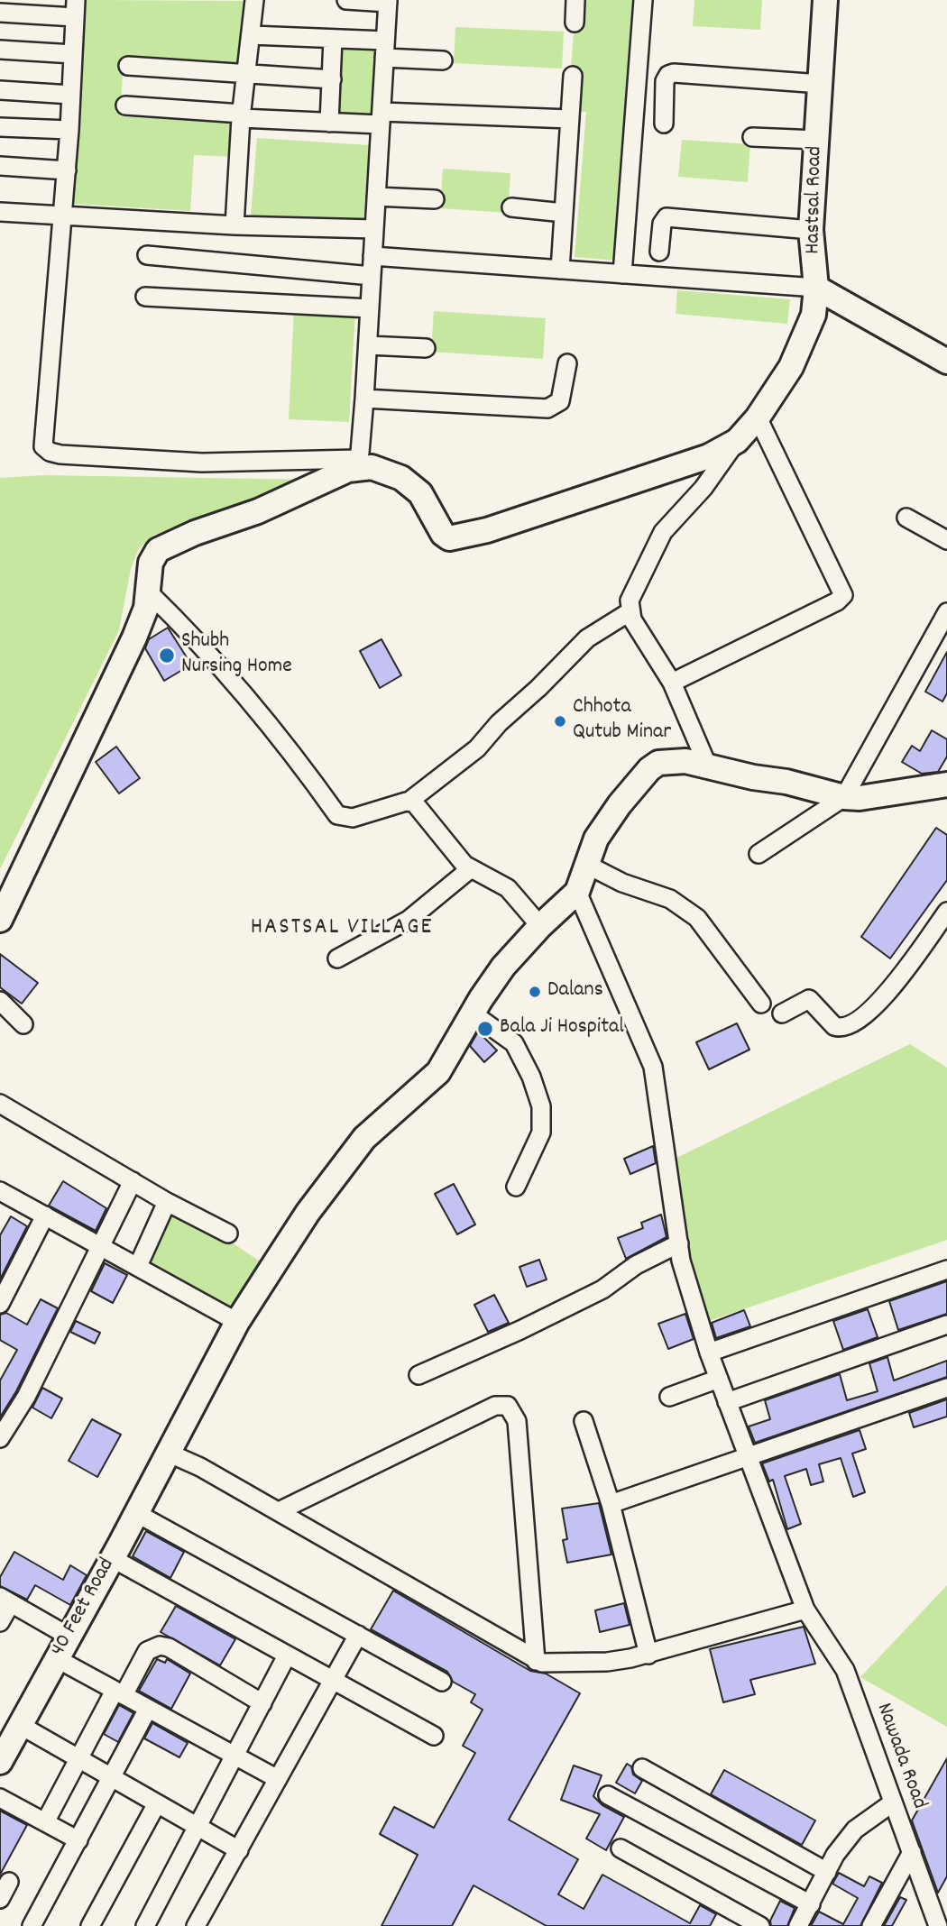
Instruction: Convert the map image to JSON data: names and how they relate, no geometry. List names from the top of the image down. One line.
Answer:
{"streets":{"street":["Hastsal Road","40 Feet Road","Nawada Road"]},"crossings":[["40 Feet Road","Nawada Road"]],"districts":["HASTSAL VILLAGE"],"places":["Shubh Nursing Home","Chhota Qutub Minar","Dalans","Bala Ji Hospital"]}
